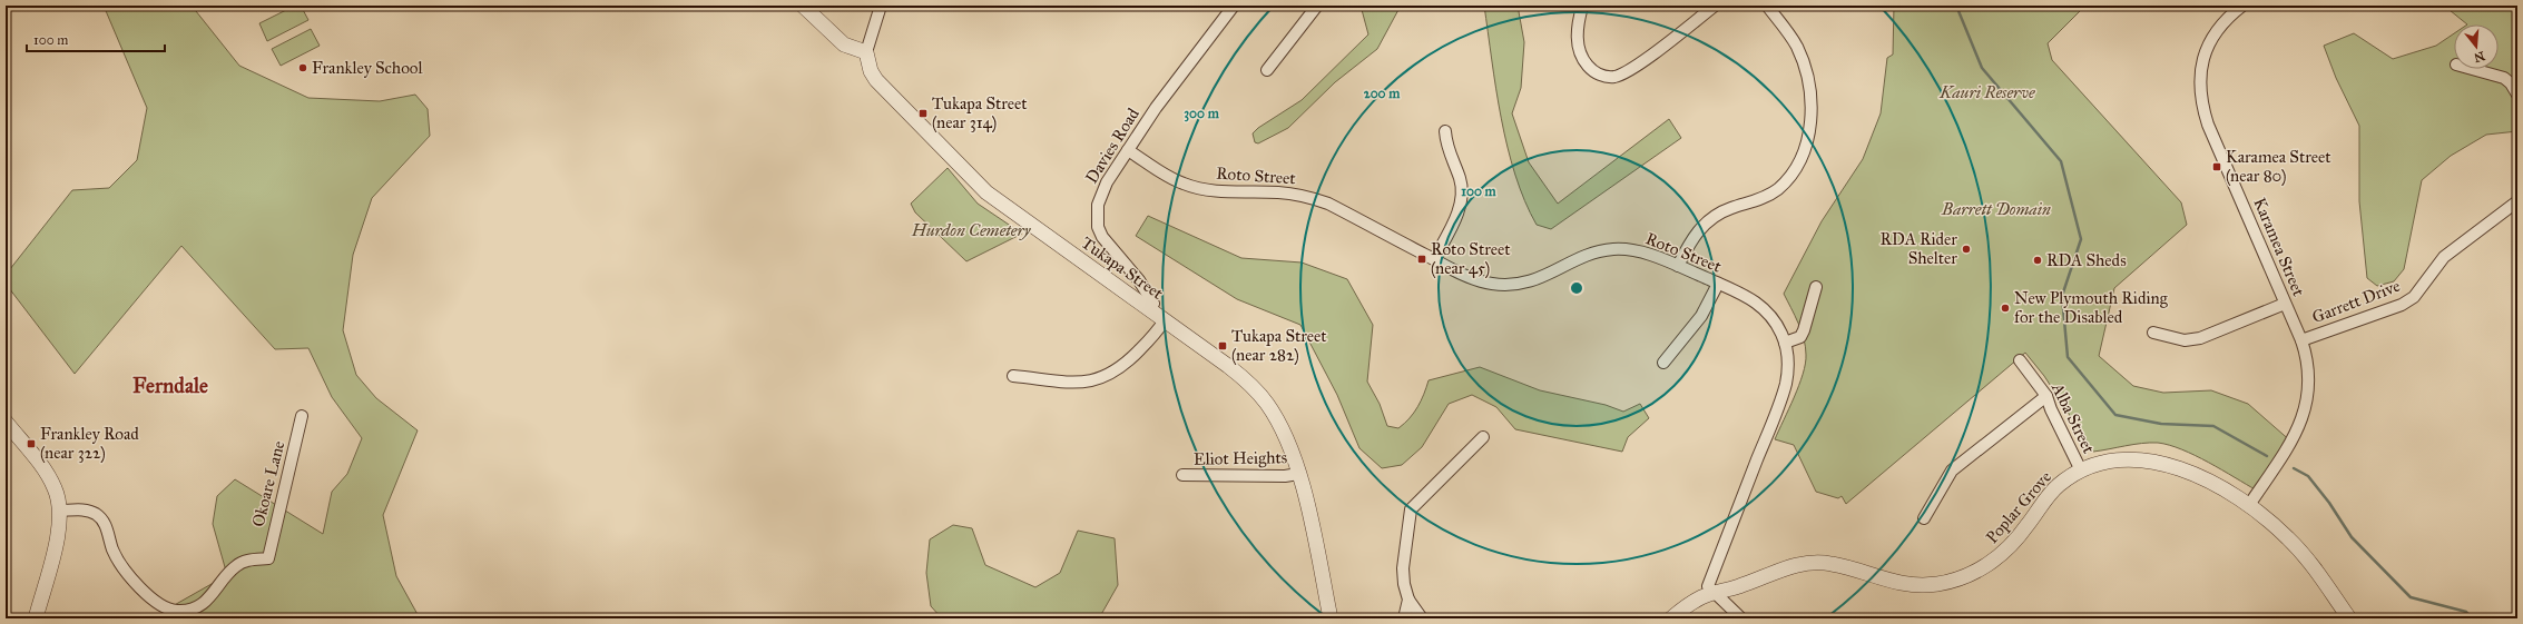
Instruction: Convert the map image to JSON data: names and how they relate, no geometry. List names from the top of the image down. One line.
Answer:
{"streets":{"street":["Davies Road","Roto Street","Karamea Street","Tukapa Street","Garrett Drive","Alba Street","Eliot Heights","Okoare Lane","Poplar Grove"]},"crossings":[["Davies Road","Roto Street"],["Davies Road","Tukapa Street"],["Roto Street","Poplar Grove"],["Karamea Street","Garrett Drive"],["Karamea Street","Poplar Grove"],["Tukapa Street","Eliot Heights"],["Alba Street","Poplar Grove"]],"districts":["Ferndale"],"parks":["Kauri Reserve","Barrett Domain","Hurdon Cemetery"],"places":{"other":["Frankley School","RDA Rider Shelter","RDA Sheds","New Plymouth Riding for the Disabled"],"transit":["Tukapa Street (near 314)","Karamea Street (near 80)","Roto Street (near 45)","Tukapa Street (near 282)","Frankley Road (near 322)"]},"scale_bar":"100 m","north":"bottom","rings":["200 m","300 m","100 m"]}
